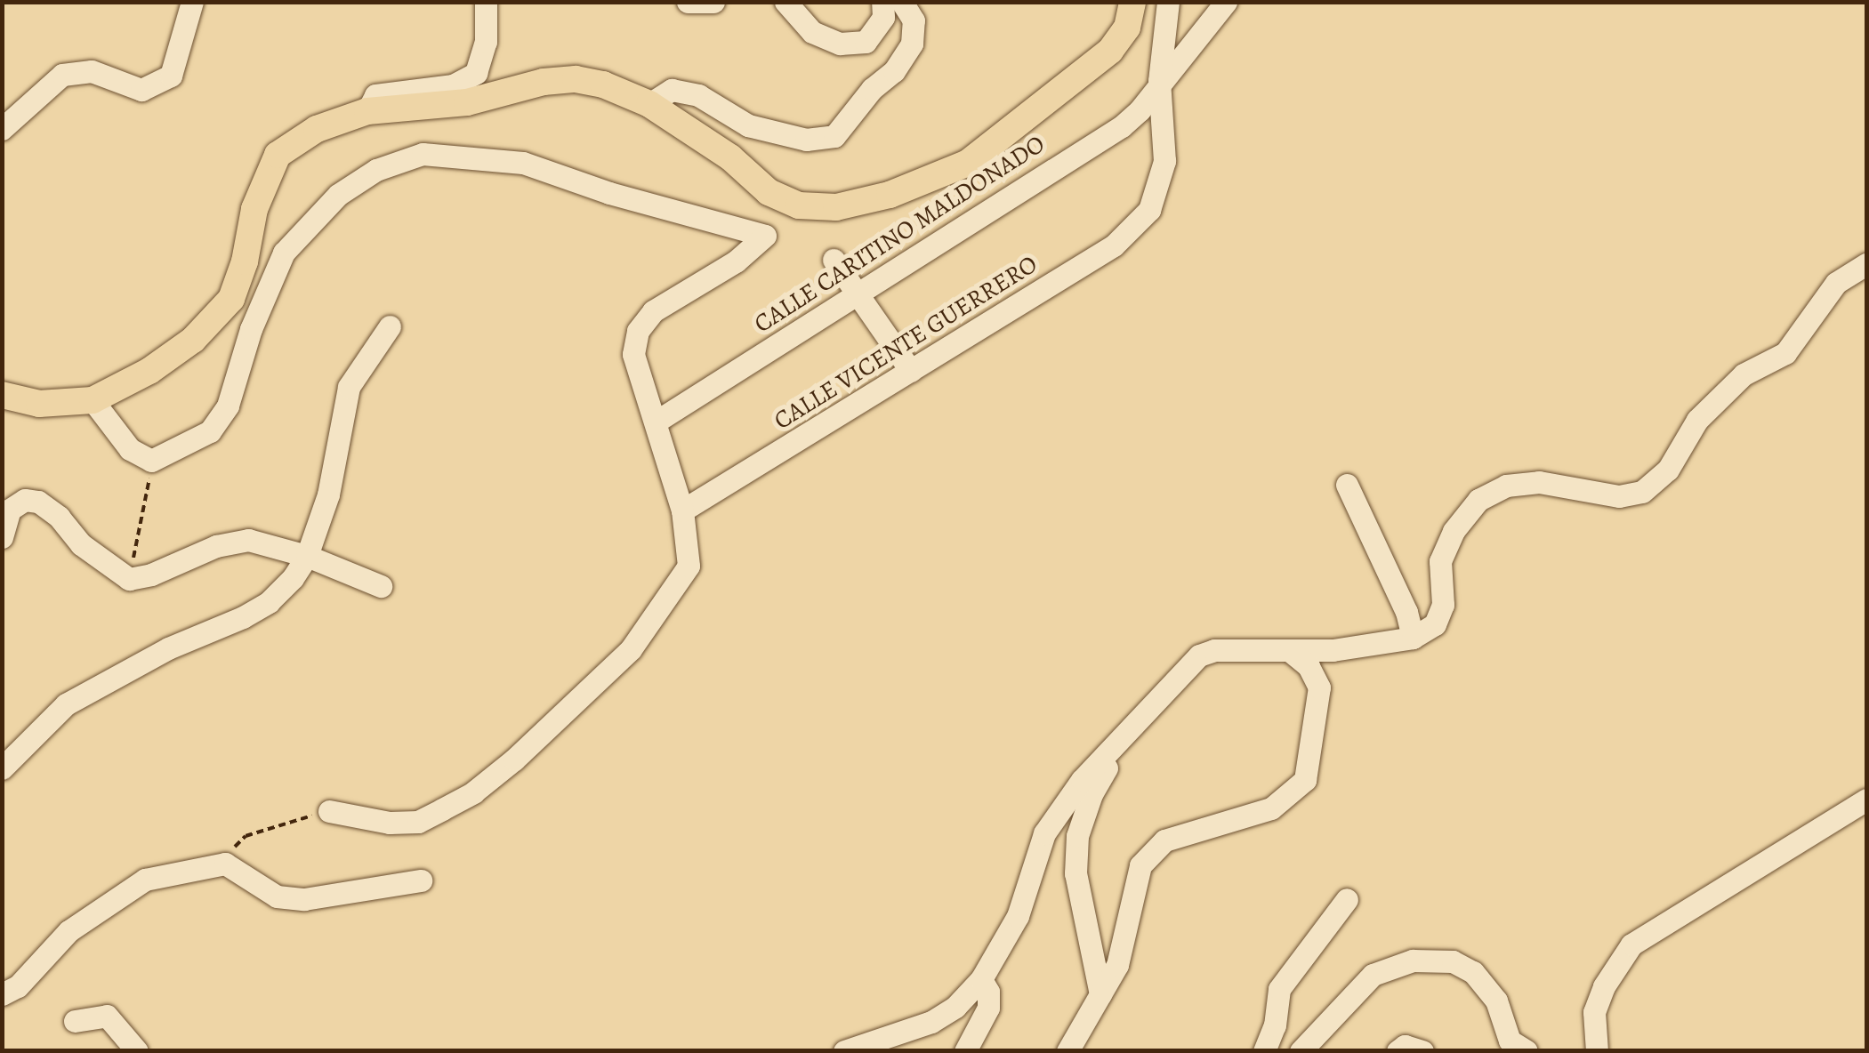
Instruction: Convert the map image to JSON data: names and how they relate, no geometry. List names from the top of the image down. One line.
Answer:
{"streets":{"street":["CALLE CARITINO MALDONADO","CALLE VICENTE GUERRERO"]},"crossings":[["CALLE CARITINO MALDONADO","CALLE VICENTE GUERRERO"]]}
